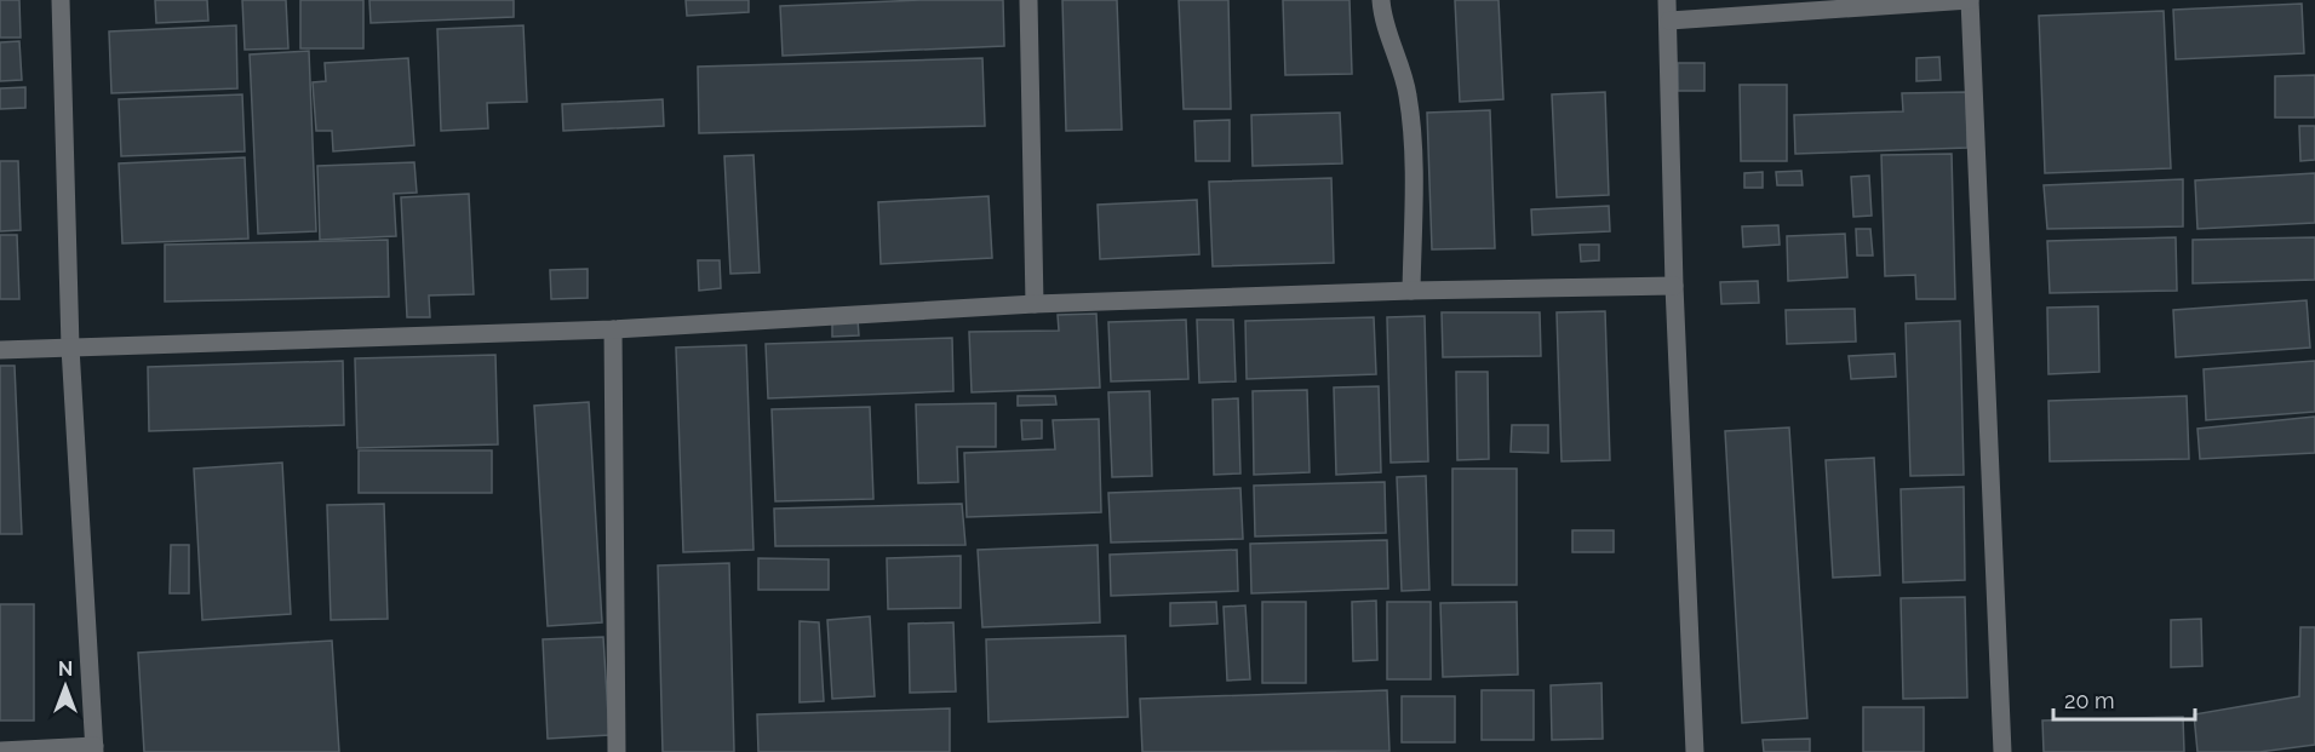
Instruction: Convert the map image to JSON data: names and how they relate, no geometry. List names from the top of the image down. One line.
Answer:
{"scale_bar":"20 m","north":"top"}
